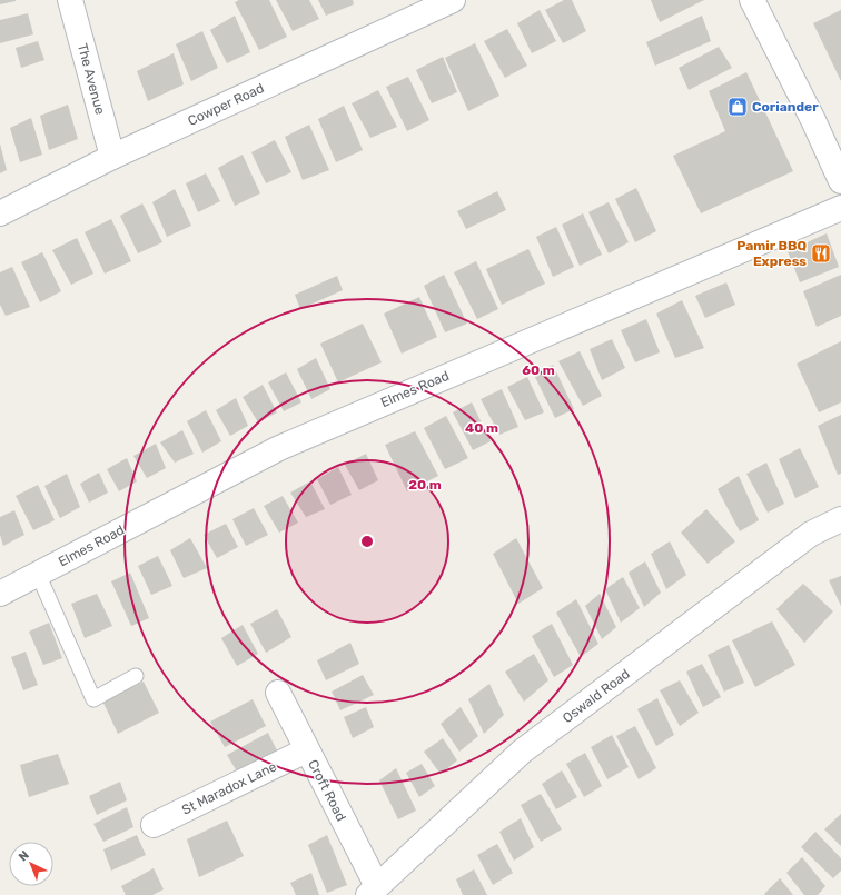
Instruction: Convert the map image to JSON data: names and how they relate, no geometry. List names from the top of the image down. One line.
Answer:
{"streets":{"street":["The Avenue","Cowper Road","Elmes Road","Oswald Road","St Maradox Lane","Croft Road"]},"crossings":[["The Avenue","Cowper Road"],["Oswald Road","Croft Road"],["St Maradox Lane","Croft Road"]],"places":{"shop":["Coriander"],"restaurant":["Pamir BBQ Express"]},"north":"top left","rings":["60 m","40 m","20 m"]}
